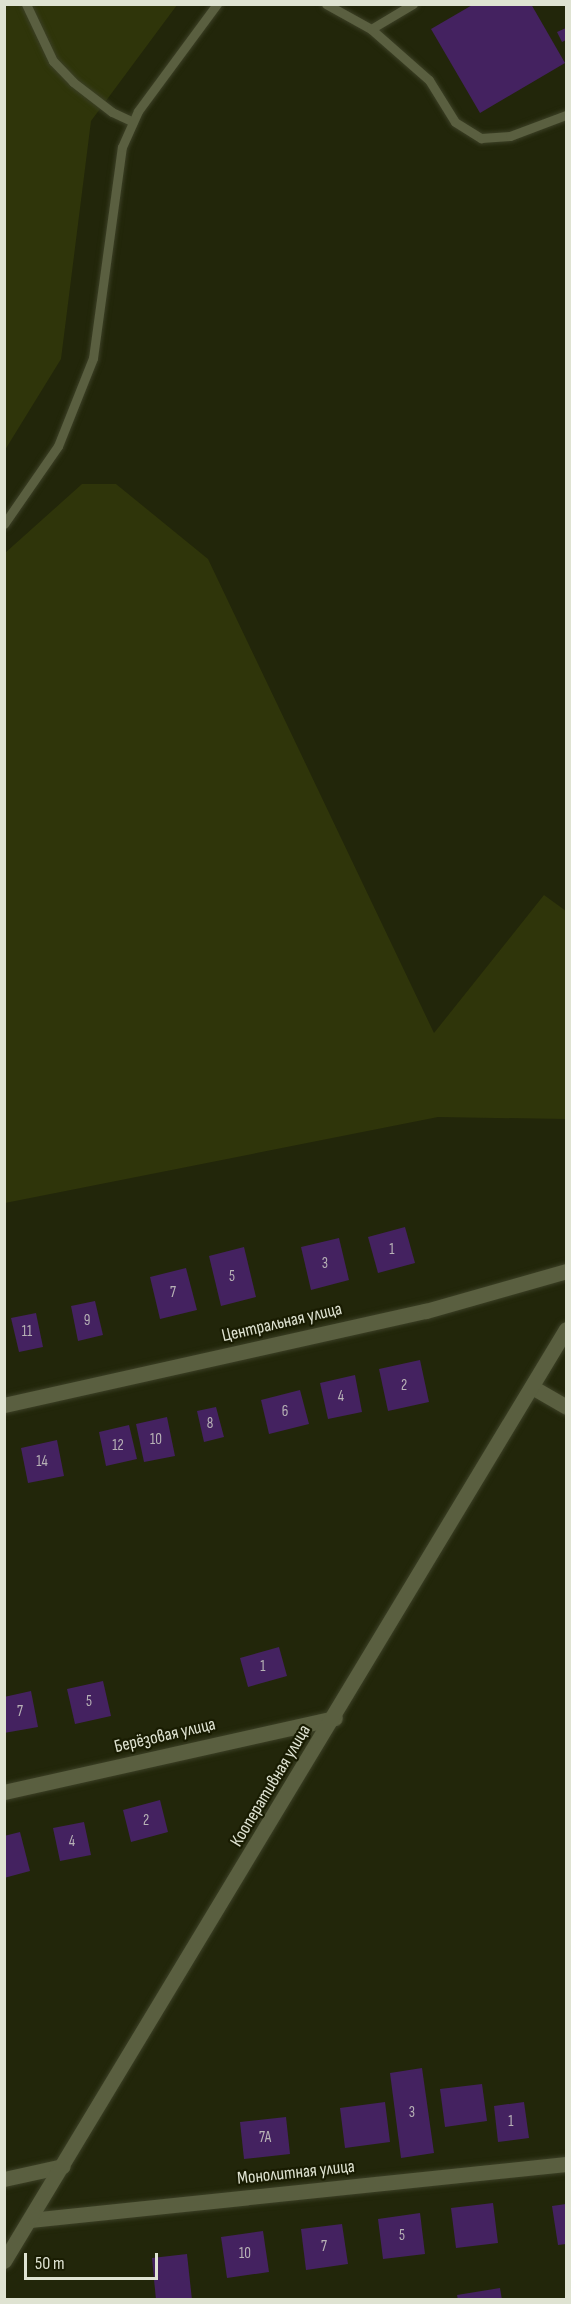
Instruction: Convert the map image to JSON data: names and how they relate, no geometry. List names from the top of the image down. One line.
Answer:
{"streets":{"street":["Центральная улица","Берёзовая улица","Кооперативная улица","Монолитная улица"]},"crossings":[["Берёзовая улица","Кооперативная улица"],["Кооперативная улица","Монолитная улица"]],"house_numbers":["1","3","5","7","9","11","2","4","6","8","10","12","14","1","5","7","2","4","3","1","7А","5","7","10"],"scale_bar":"50 m"}
